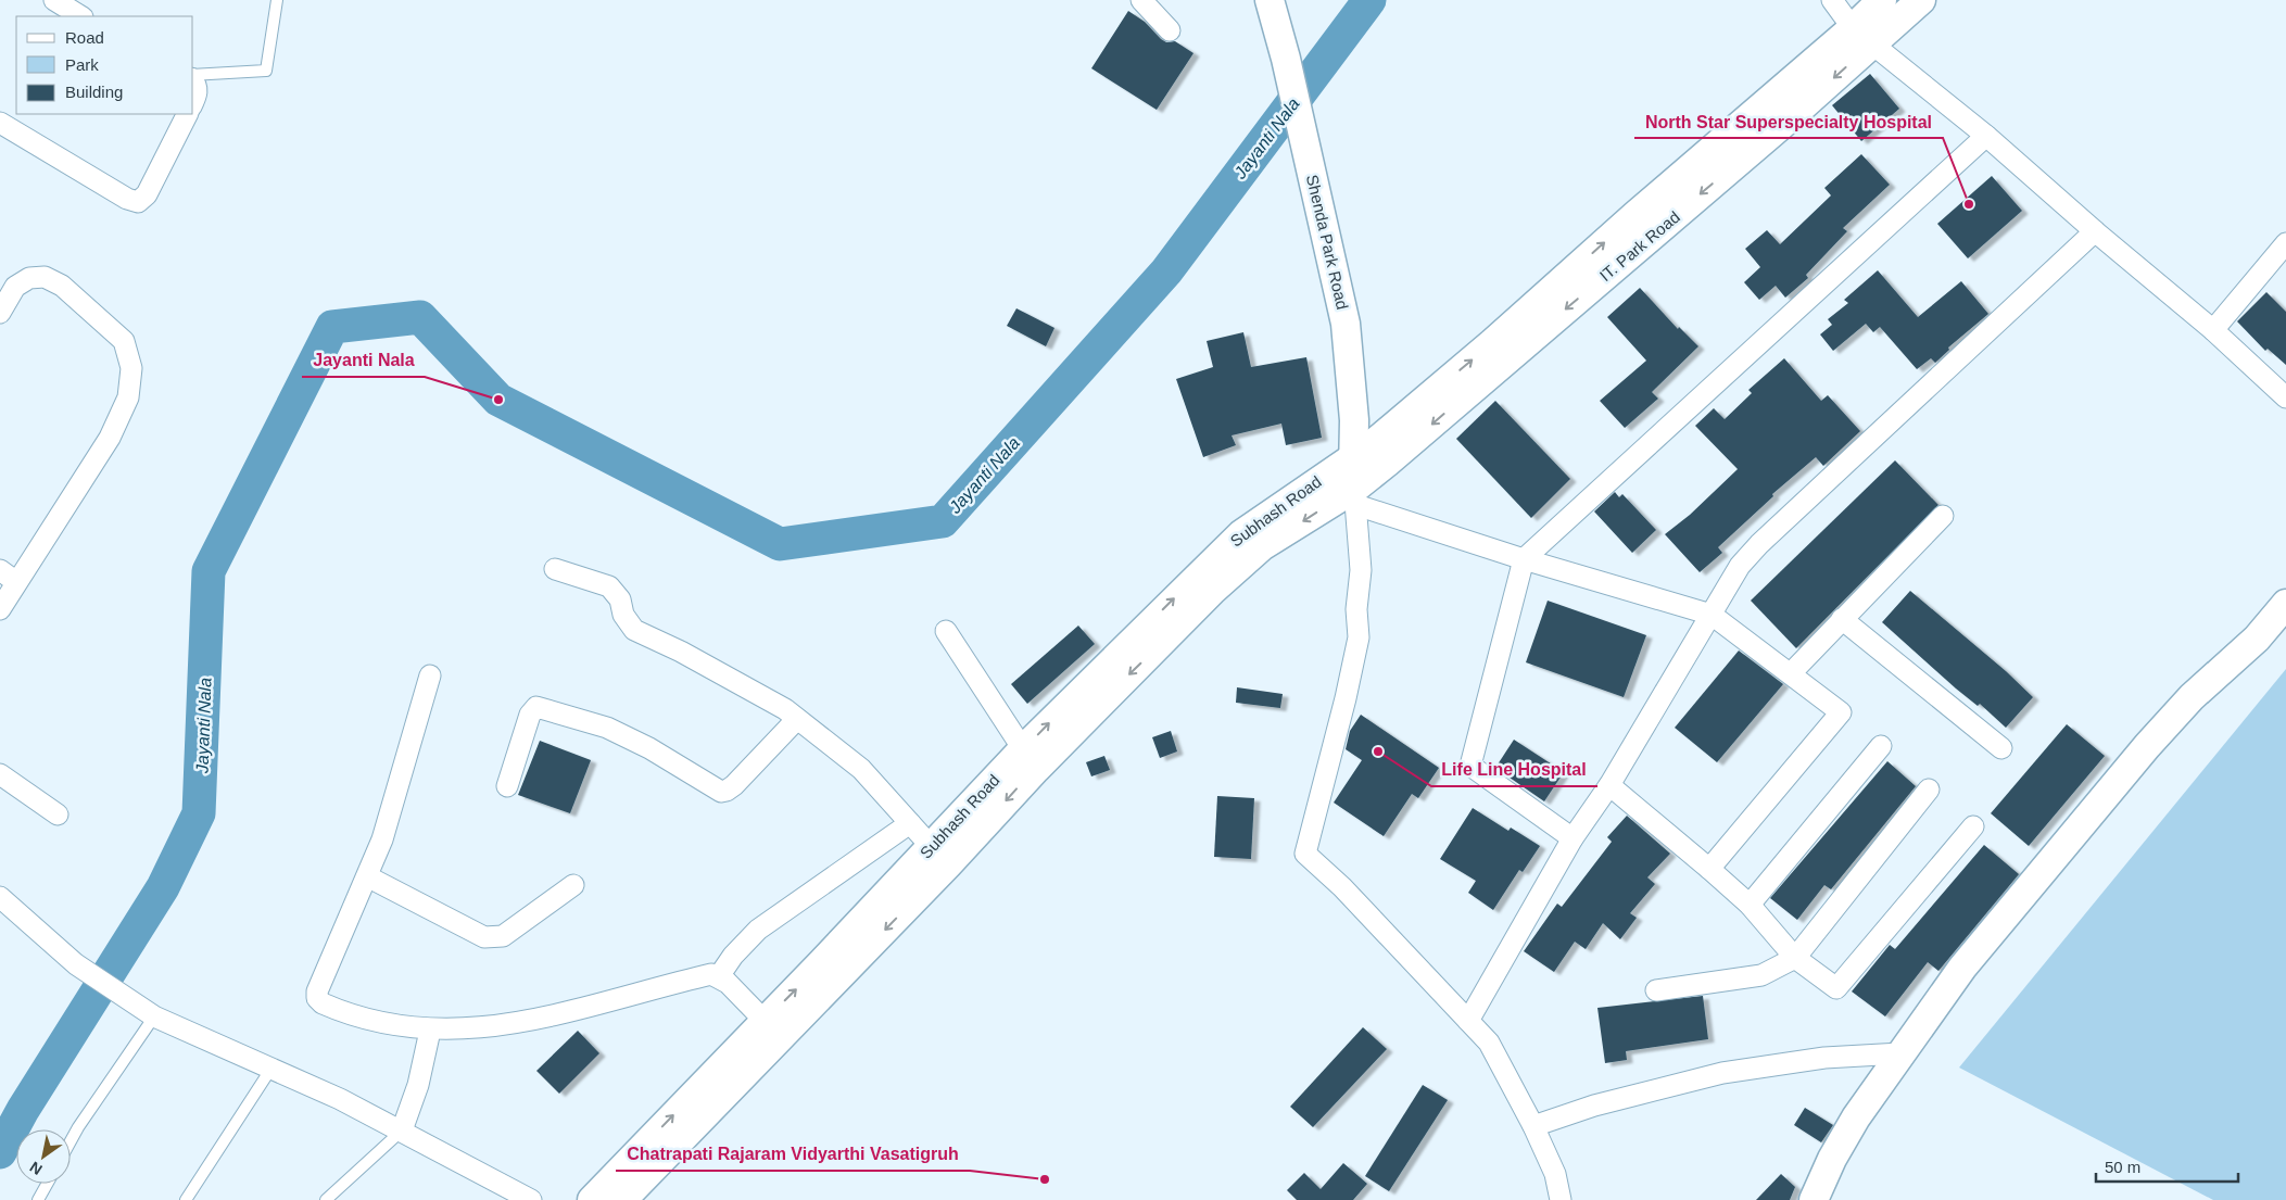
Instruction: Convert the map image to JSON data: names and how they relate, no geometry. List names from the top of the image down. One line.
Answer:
{"streets":{"main road":["Shenda Park Road","IT. Park Road","Subhash Road"]},"crossings":[["Shenda Park Road","IT. Park Road"],["Shenda Park Road","Subhash Road"],["IT. Park Road","Subhash Road"]],"water":["Jayanti Nala"],"places":["North Star Superspecialty Hospital","Jayanti Nala","Life Line Hospital","Chatrapati Rajaram Vidyarthi Vasatigruh"],"legend":["Road","Park","Building"],"scale_bar":"50 m","north":"bottom left"}
